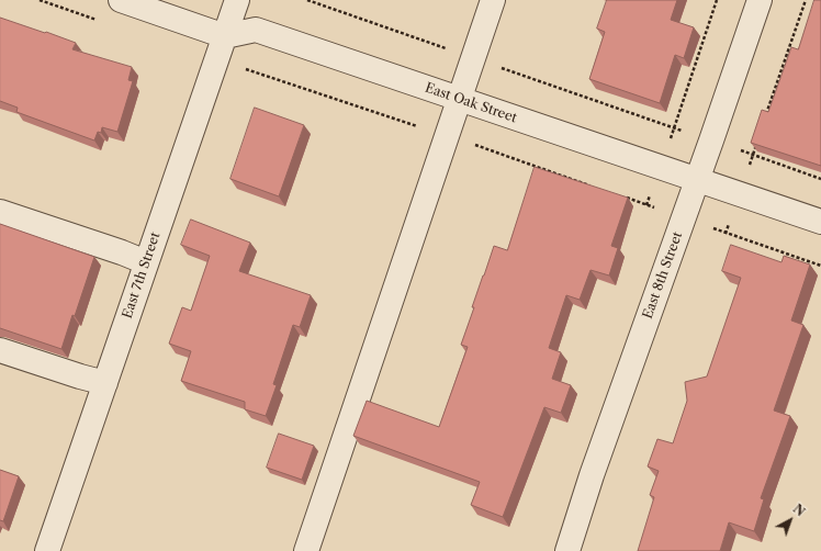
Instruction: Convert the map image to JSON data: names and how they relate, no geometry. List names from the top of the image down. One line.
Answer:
{"streets":{"street":["East Oak Street","East 7th Street","East 8th Street"]},"crossings":[["East Oak Street","East 7th Street"],["East Oak Street","East 8th Street"]],"north":"top right"}
